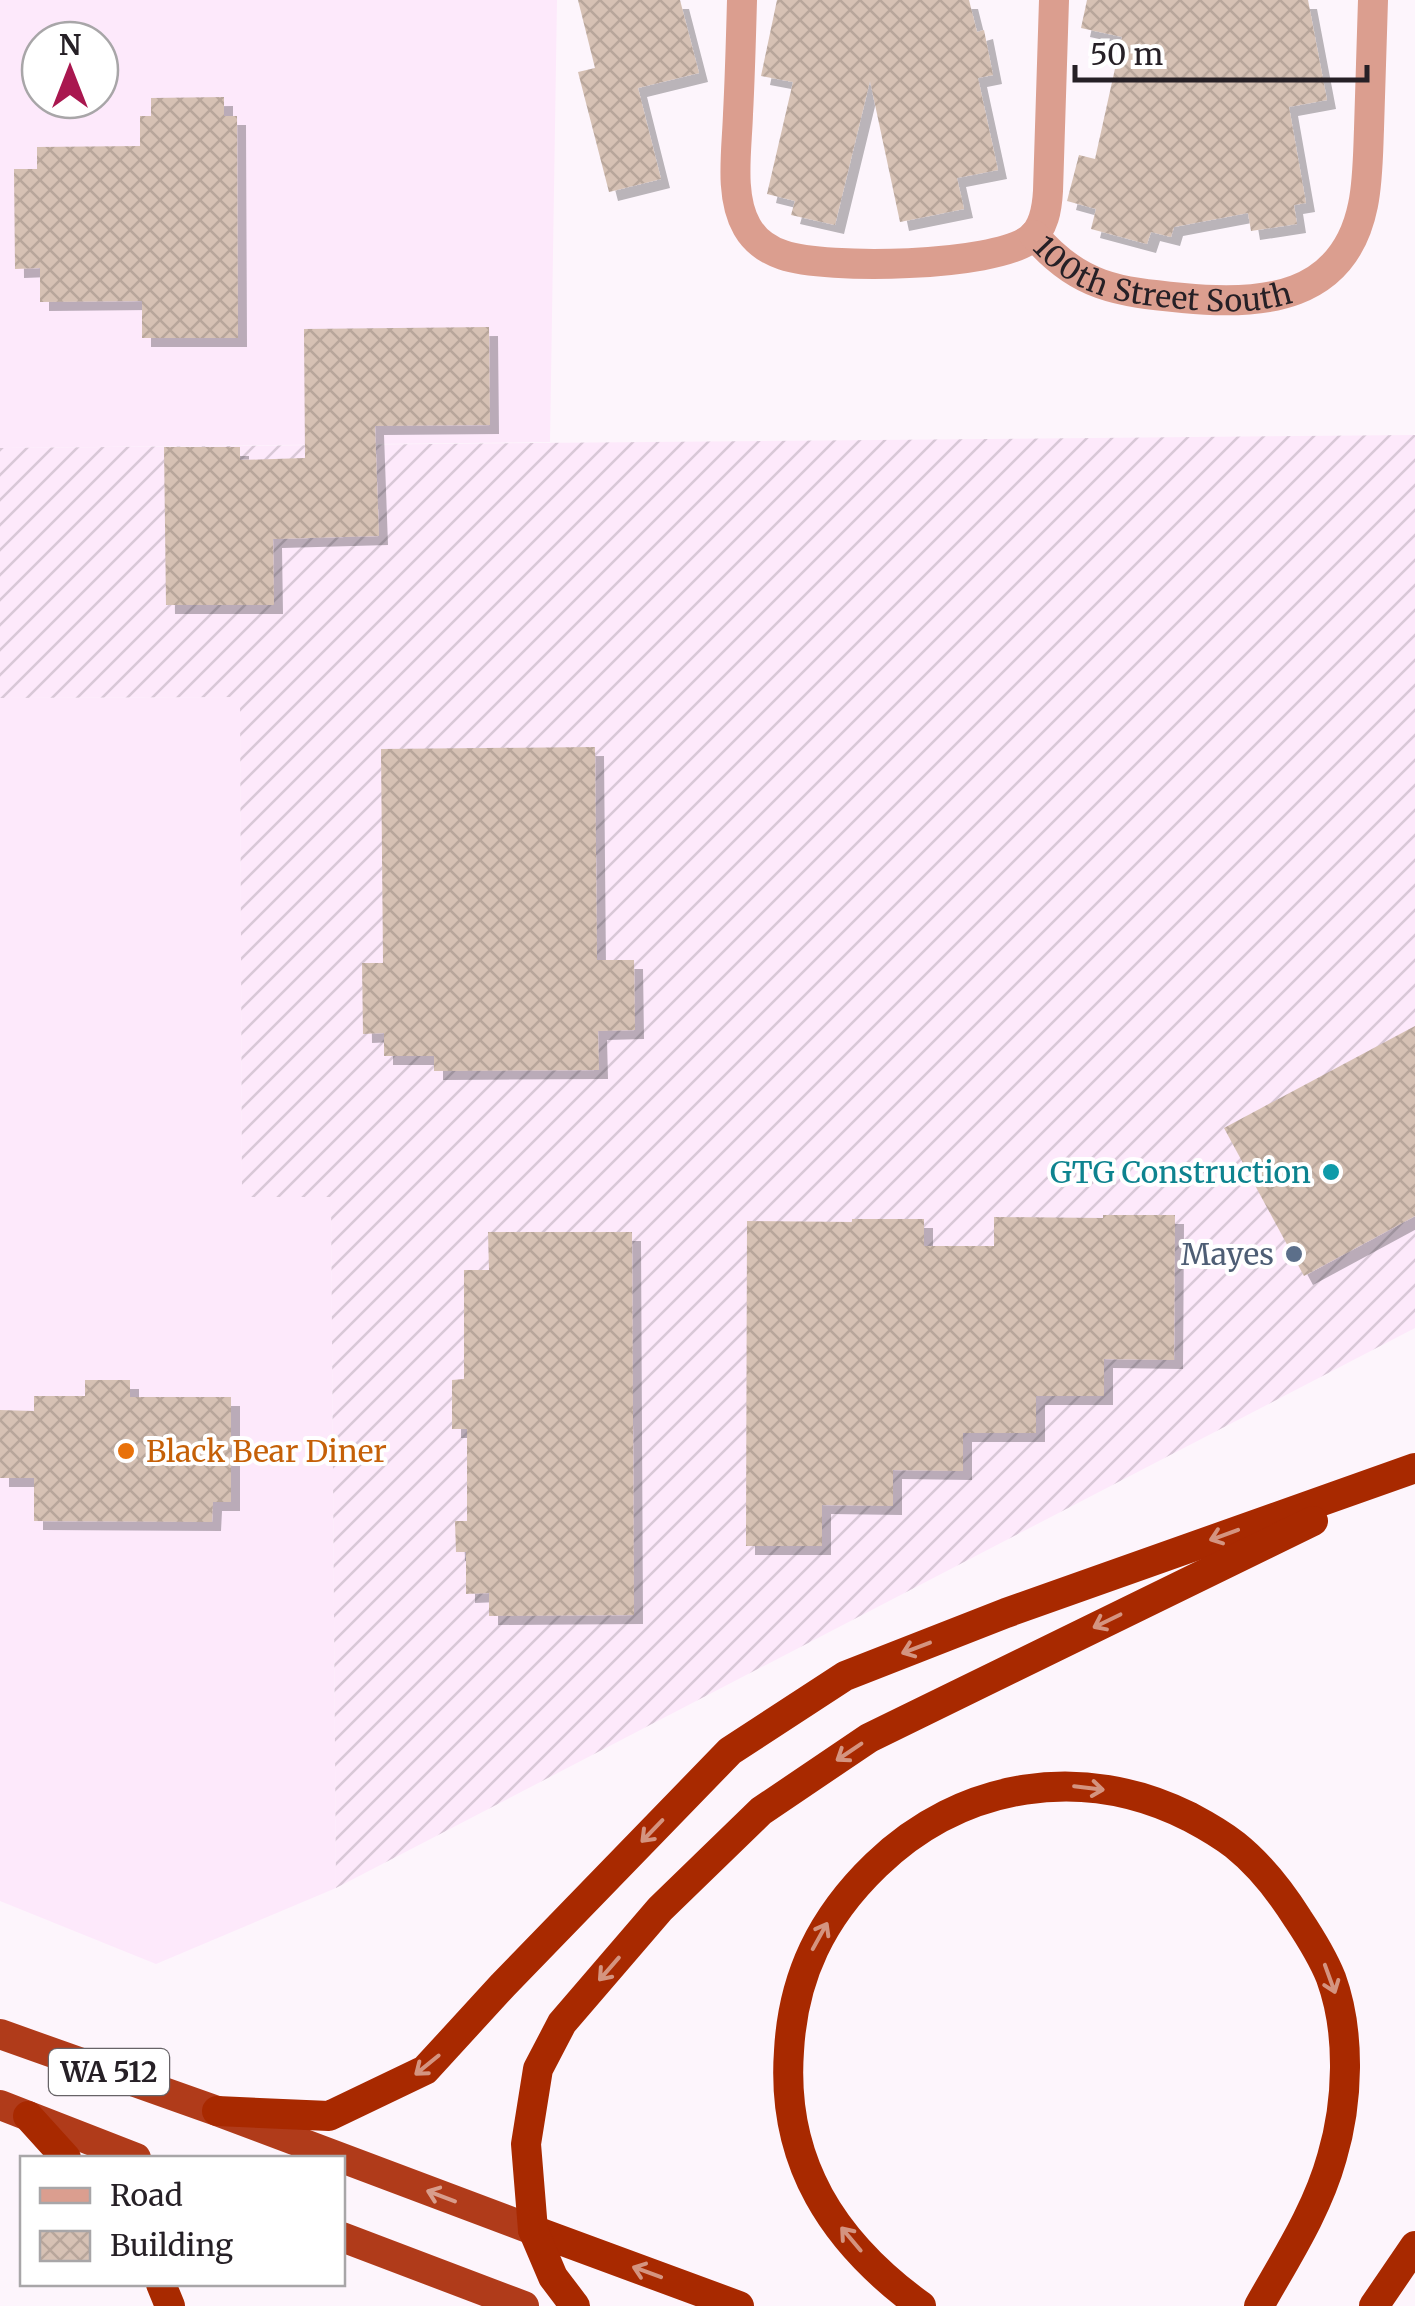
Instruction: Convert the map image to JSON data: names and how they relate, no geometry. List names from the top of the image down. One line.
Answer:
{"streets":{"highway":["WA 512"],"street":["100th Street South"]},"places":["GTG Construction","Mayes","Black Bear Diner"],"legend":["Road","Building"],"scale_bar":"50 m","north":"top"}
